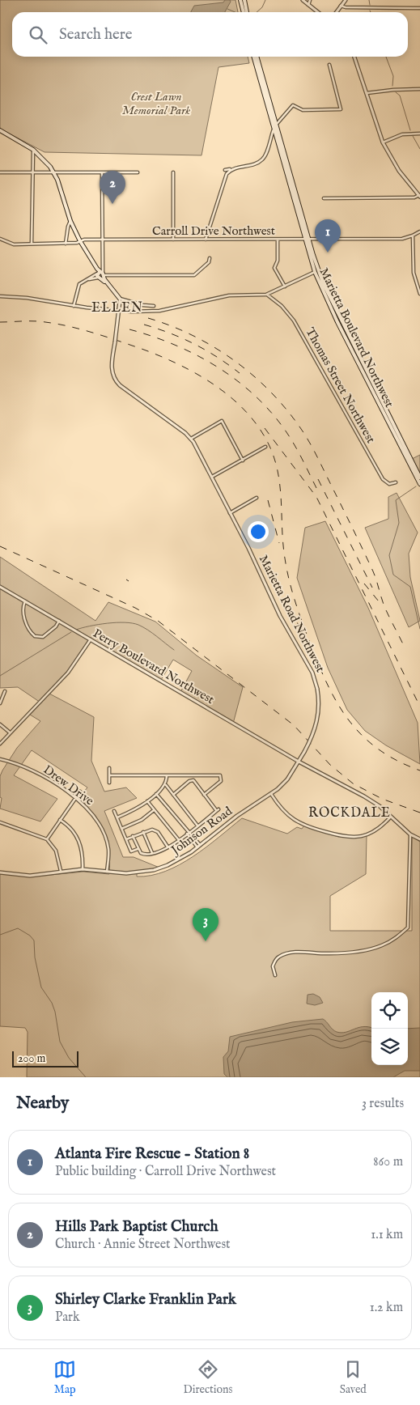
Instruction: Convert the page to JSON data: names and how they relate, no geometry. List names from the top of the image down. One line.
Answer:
{"streets":{"main road":["Marietta Boulevard Northwest"],"street":["Carroll Drive Northwest","Thomas Street Northwest","Marietta Road Northwest","Perry Boulevard Northwest","Drew Drive","Johnson Road"]},"crossings":[["Marietta Road Northwest","Perry Boulevard Northwest"],["Marietta Road Northwest","Johnson Road"],["Perry Boulevard Northwest","Johnson Road"],["Drew Drive","Johnson Road"]],"districts":["ELLEN","ROCKDALE"],"parks":["Crest Lawn Memorial Park"],"scale_bar":"200 m","page":{"search":"Search here","pins":["2","1","3"],"scale":"200 m","heading":["Nearby","3 results"],"list":[{"mark":"1","name":"Atlanta Fire Rescue - Station 8","note":"Public building · Carroll Drive Northwest","value":"860 m"},{"mark":"2","name":"Hills Park Baptist Church","note":"Church · Annie Street Northwest","value":"1.1 km"},{"mark":"3","name":"Shirley Clarke Franklin Park","note":"Park","value":"1.2 km"}],"nav":["Map","Directions","Saved"]}}
